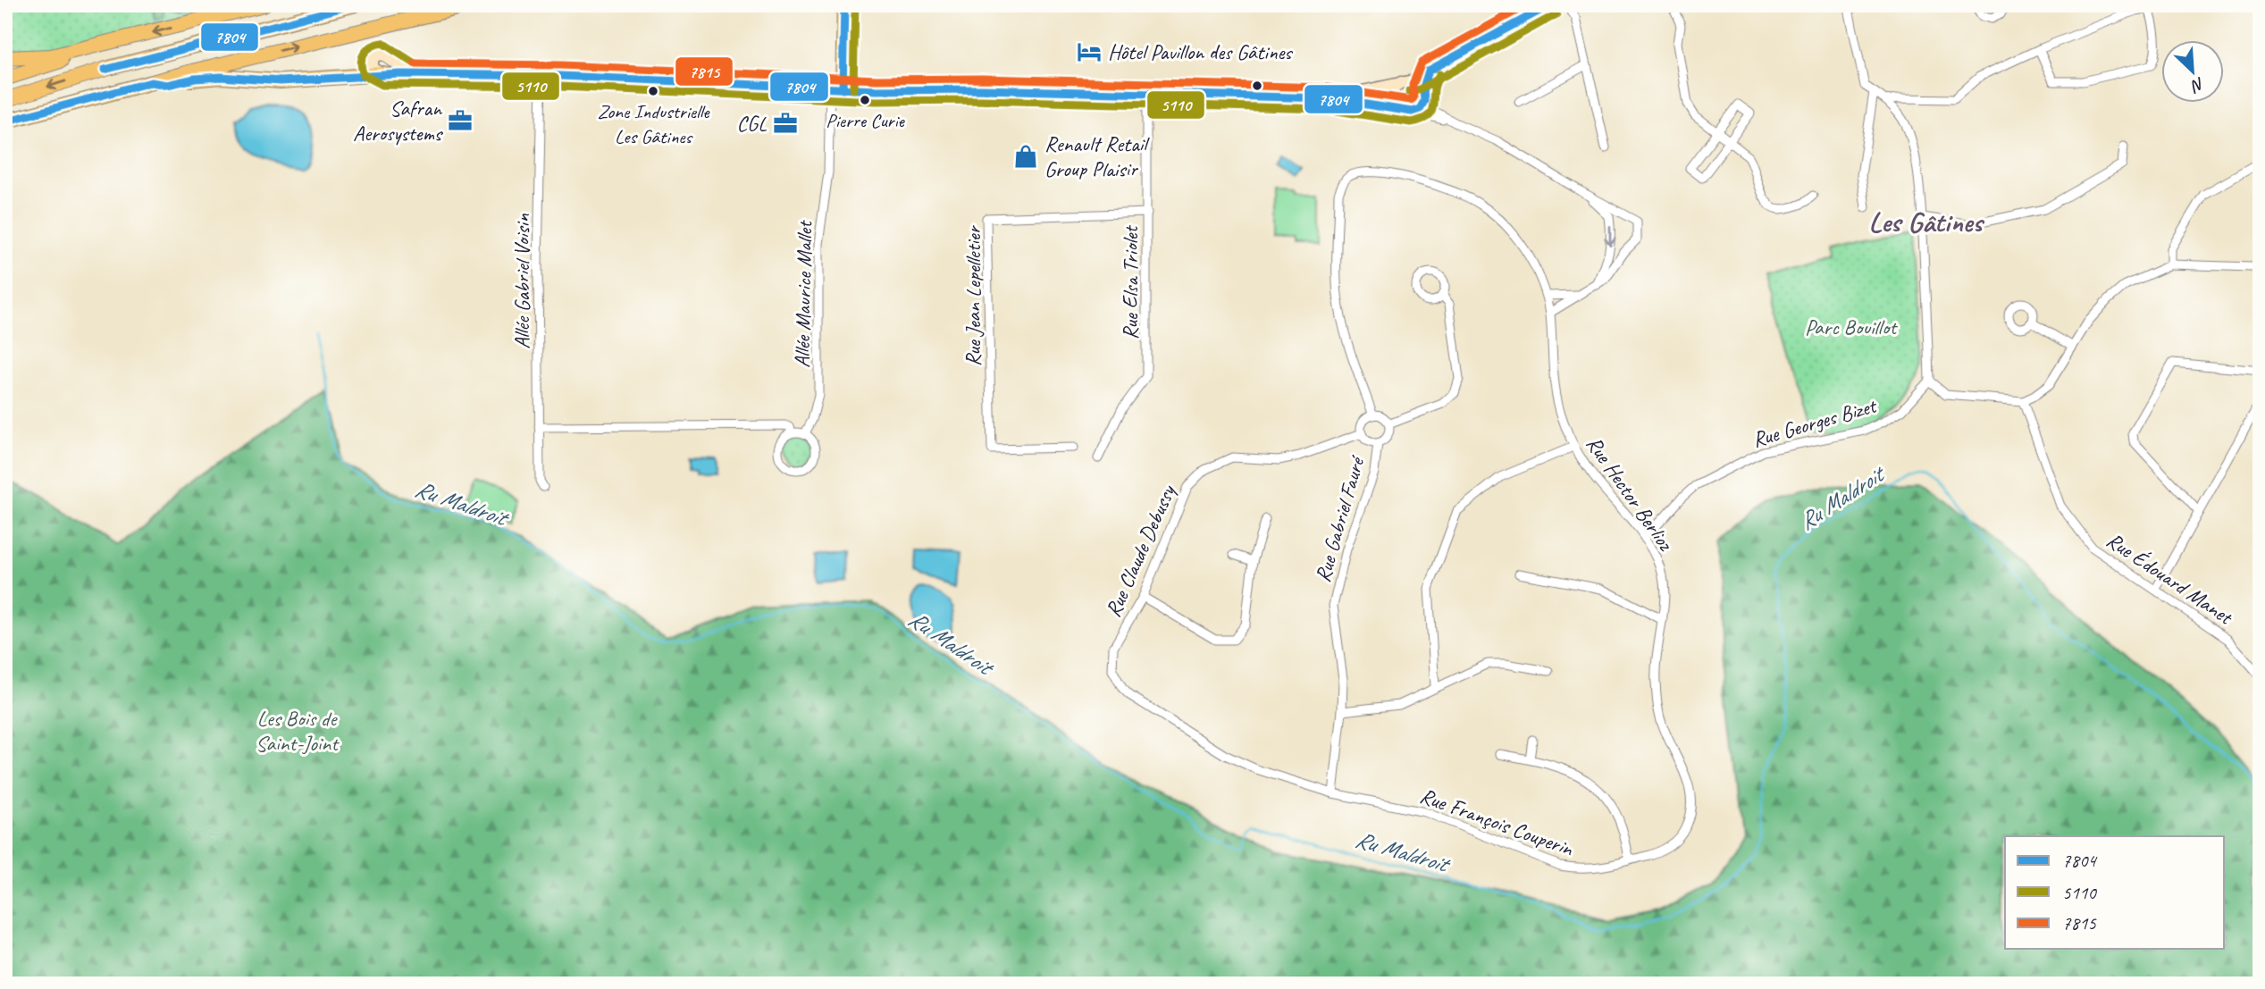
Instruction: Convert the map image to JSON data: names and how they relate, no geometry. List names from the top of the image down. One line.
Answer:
{"streets":{"street":["Allée Gabriel Voisin","Rue Elsa Triolet","Allée Maurice Mallet","Rue Jean Lepelletier","Rue Georges Bizet","Rue Hector Berlioz","Rue Gabriel Fauré","Rue Claude Debussy","Rue Édouard Manet","Rue François Couperin"]},"crossings":[["Rue Elsa Triolet","Rue Jean Lepelletier"],["Rue Georges Bizet","Rue Hector Berlioz"],["Rue Hector Berlioz","Rue Gabriel Fauré"],["Rue Hector Berlioz","Rue Claude Debussy"],["Rue Hector Berlioz","Rue François Couperin"],["Rue Gabriel Fauré","Rue Claude Debussy"],["Rue Gabriel Fauré","Rue François Couperin"],["Rue Claude Debussy","Rue François Couperin"]],"districts":["Les Gâtines"],"water":["Ru Maldroit"],"parks":["Parc Bouillot","Les Bois de Saint-Joint"],"places":{"hotel":["Hôtel Pavillon des Gâtines"],"other":["Zone Industrielle Les Gâtines","Pierre Curie"],"office":["Safran Aerosystems","CGL"],"shop":["Renault Retail Group Plaisir"]},"lines":["transit line 7804","transit line 5110","transit line 7815"],"legend":["7804","5110","7815"],"north":"bottom right"}
